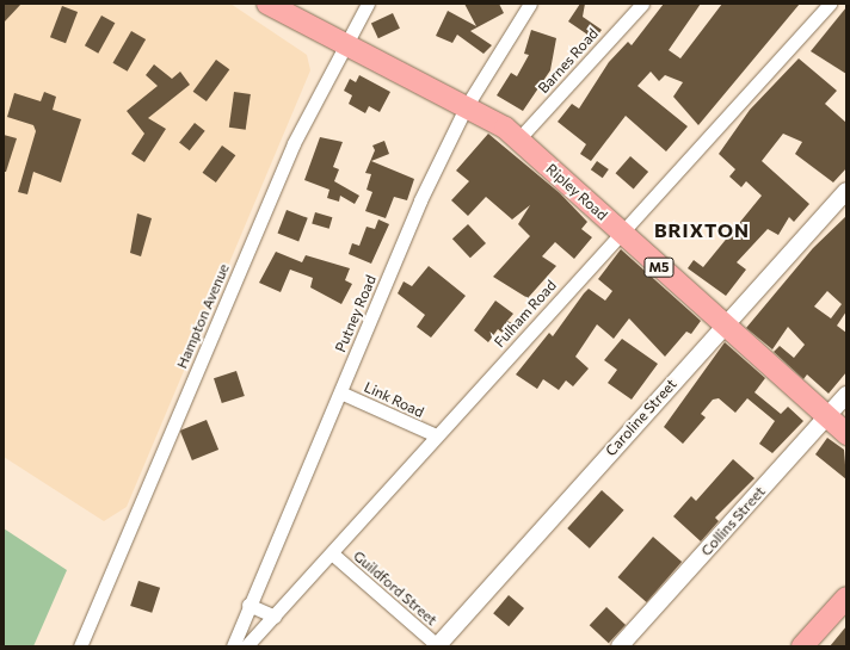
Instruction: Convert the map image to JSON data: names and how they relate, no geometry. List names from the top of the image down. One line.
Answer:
{"streets":{"main road":["Ripley Road","M5"],"street":["Barnes Road","Putney Road","Fulham Road","Hampton Avenue","Link Road","Caroline Street","Collins Street","Guildford Street"]},"crossings":[["Barnes Road","Ripley Road"],["Ripley Road","Putney Road"],["Ripley Road","Fulham Road"],["Ripley Road","Hampton Avenue"],["Ripley Road","Caroline Street"],["Ripley Road","Collins Street"],["Putney Road","Link Road"],["Fulham Road","Link Road"],["Fulham Road","Guildford Street"],["Caroline Street","Guildford Street"]],"districts":["BRIXTON"]}
